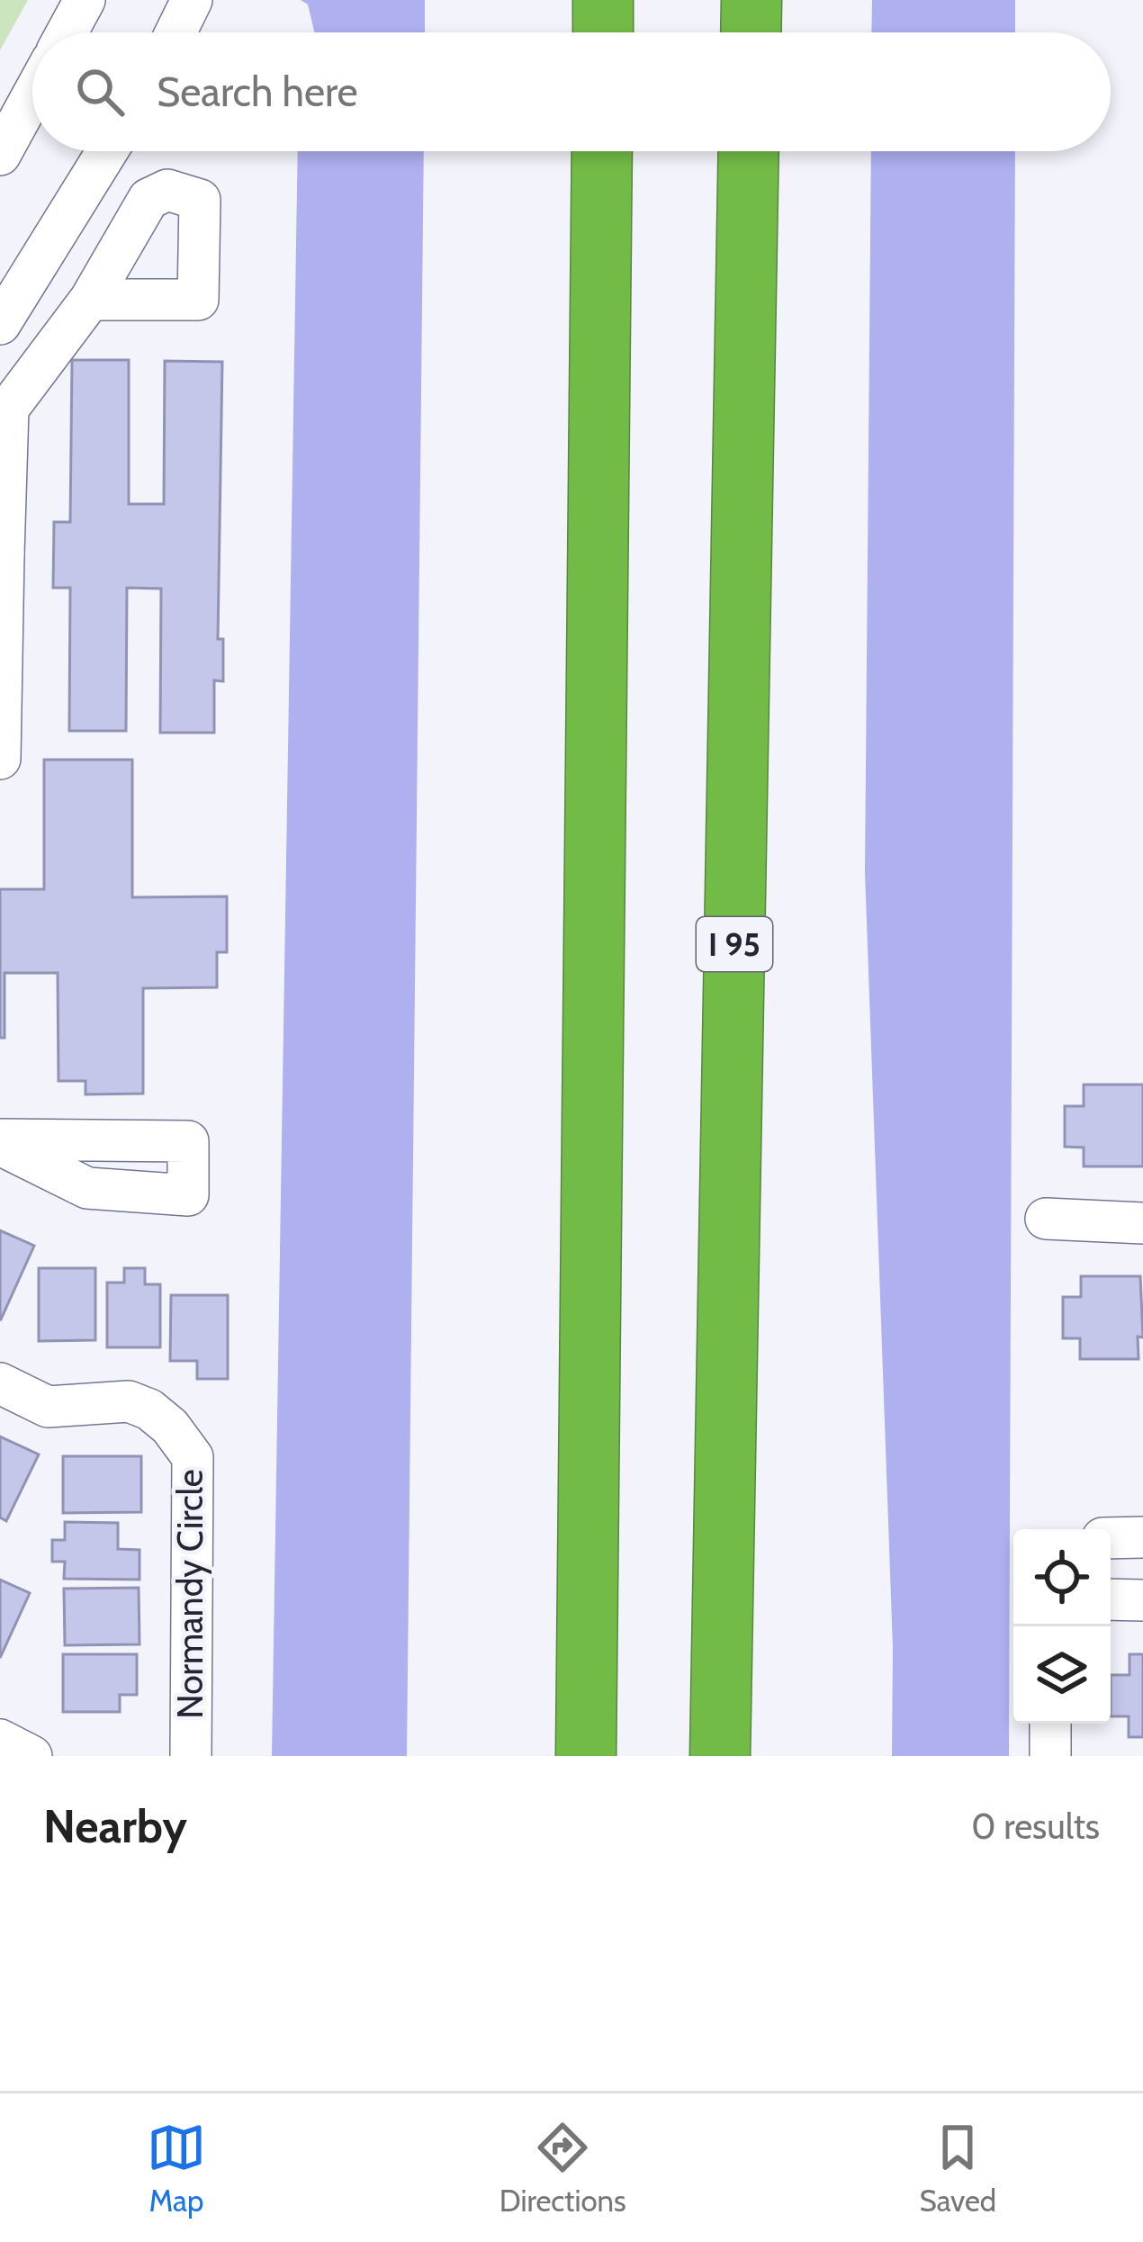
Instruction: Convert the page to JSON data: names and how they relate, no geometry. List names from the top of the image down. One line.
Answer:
{"streets":{"highway":["I 95"],"street":["Normandy Circle"]},"page":{"search":"Search here","heading":["Nearby","0 results"],"nav":["Map","Directions","Saved"]}}
